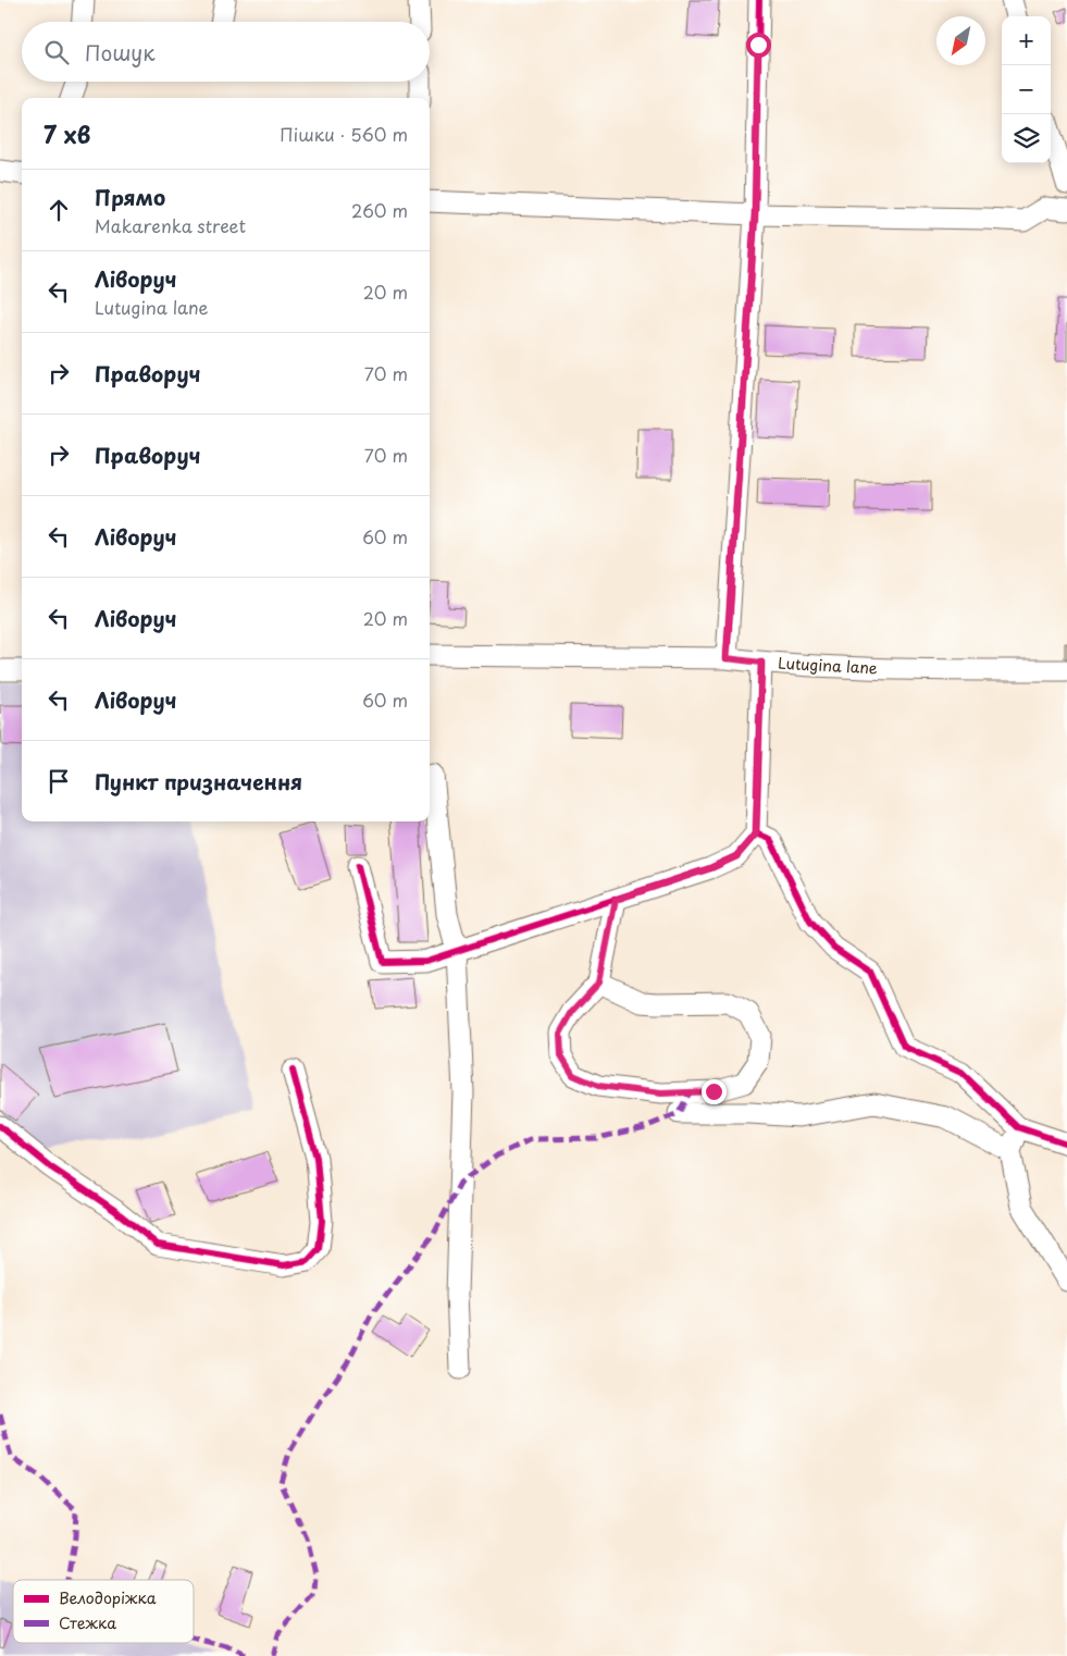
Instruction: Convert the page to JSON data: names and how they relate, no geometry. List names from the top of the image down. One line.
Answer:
{"streets":{"street":["Lutugina lane"]},"legend":["Велодоріжка","Стежка"],"north":"bottom left","page":{"map_buttons":["+","−"],"search":"Пошук","heading":["7 хв","Пішки · 560 m"],"list":[["Прямо","Makarenka street","260 m"],["Ліворуч","Lutugina lane","20 m"],["Праворуч","70 m"],["Праворуч","70 m"],["Ліворуч","60 m"],["Ліворуч","20 m"],["Ліворуч","60 m"],"Пункт призначення"]}}
